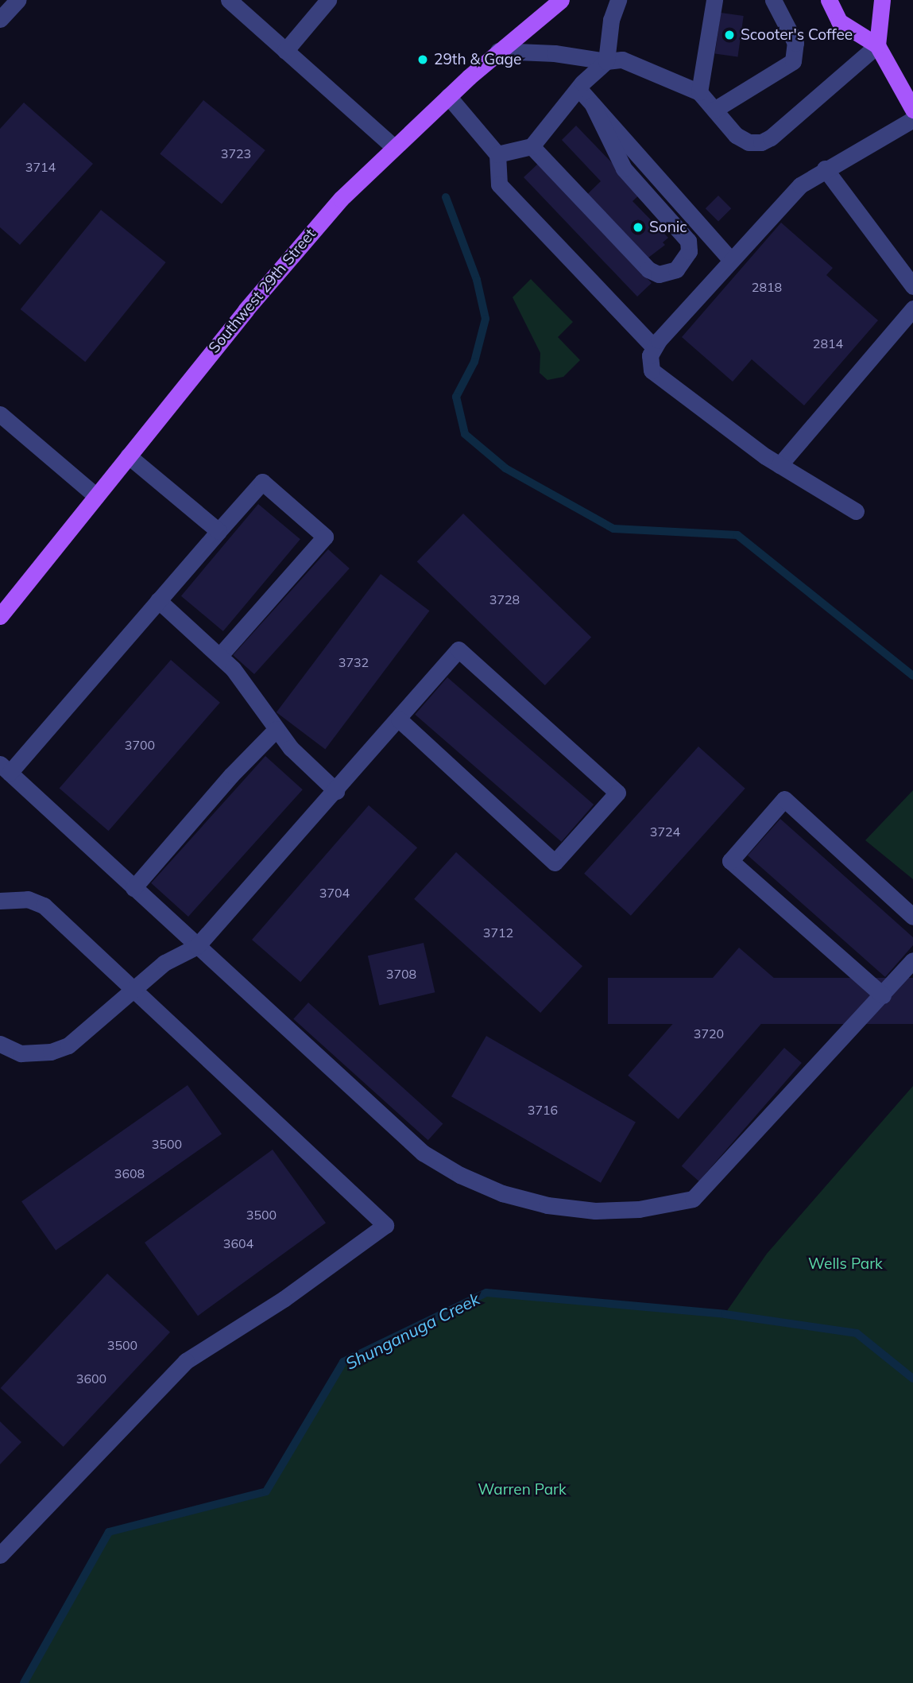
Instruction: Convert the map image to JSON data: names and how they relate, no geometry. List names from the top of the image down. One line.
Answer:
{"streets":{"main road":["Southwest 29th Street"]},"water":["Shunganuga Creek"],"parks":["Wells Park","Warren Park"],"places":["Scooter's Coffee","29th & Gage","Sonic"],"house_numbers":["3723","3714","2818","2814","3728","3732","3700","3724","3704","3712","3708","3720","3716","3500","3608","3500","3604","3500","3600"]}
